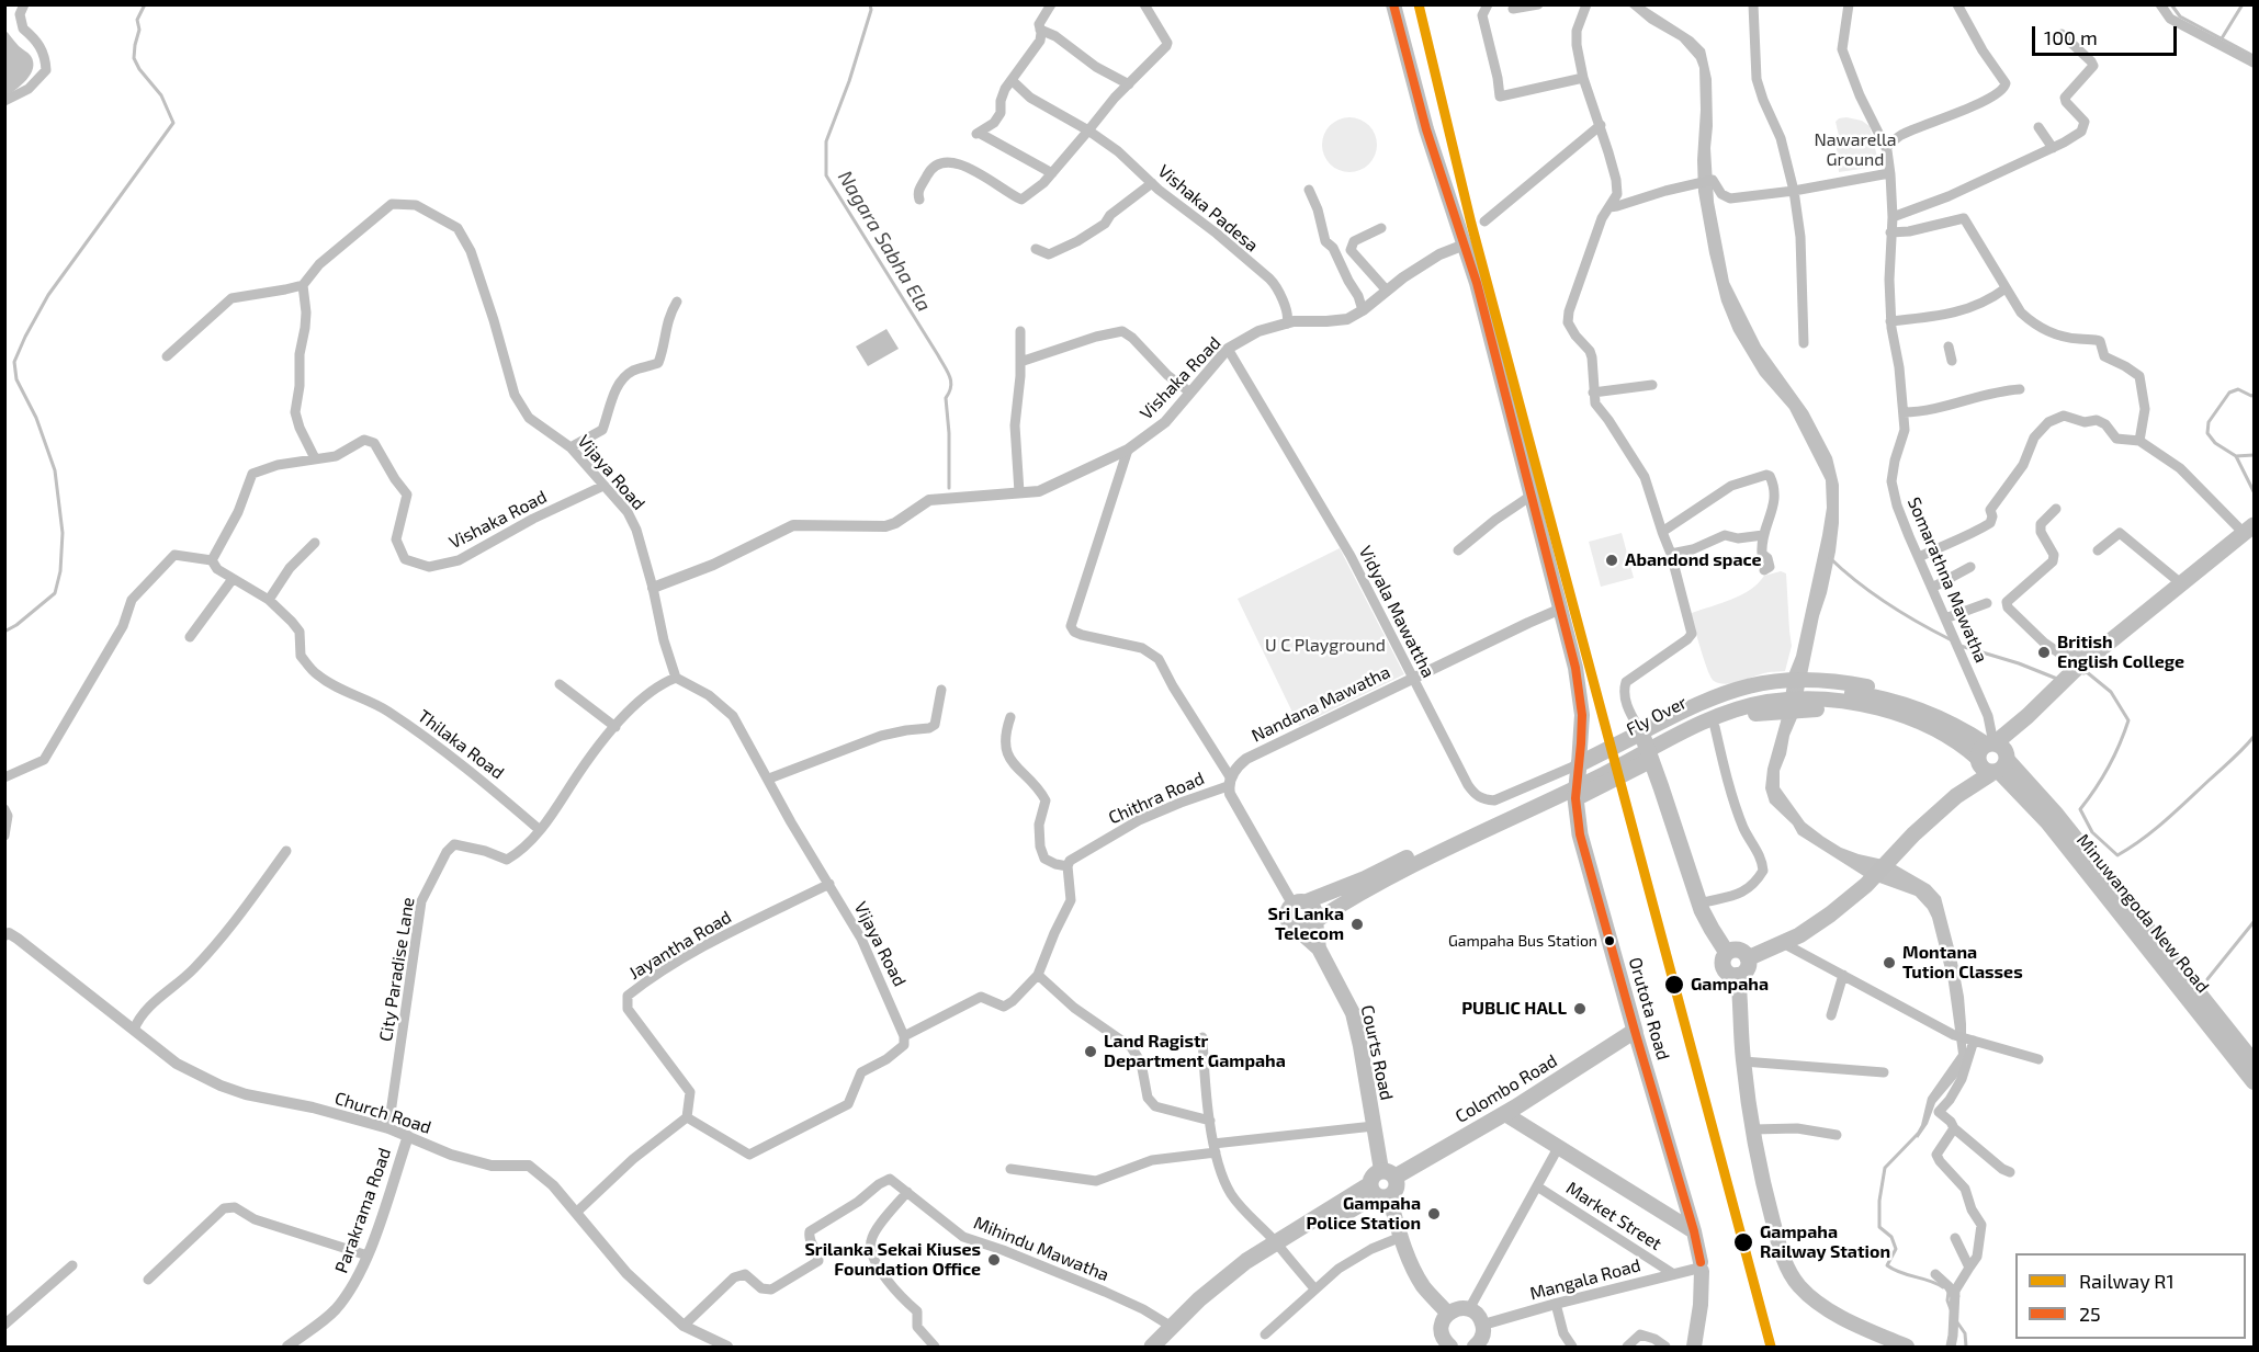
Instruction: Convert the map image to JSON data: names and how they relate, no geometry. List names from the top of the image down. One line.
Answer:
{"streets":{"highway":["Orutota Road","Colombo Road"],"main road":["Fly Over","Minuwangoda New Road","Courts Road"],"street":["Vishaka Padesa","Vishaka Road","Vijaya Road","Somarathna Mawatha","Vidyala Mawattha","Nandana Mawatha","Thilaka Road","Chithra Road","Jayantha Road","City Paradise Lane","Church Road","Parakrama Road","Market Street","Mihindu Mawatha","Mangala Road"]},"crossings":[["Vishaka Padesa","Vishaka Road"],["Vishaka Road","Vijaya Road"],["Vishaka Road","Vidyala Mawattha"],["Vishaka Road","Thilaka Road"],["Vijaya Road","Jayantha Road"],["Somarathna Mawatha","Minuwangoda New Road"],["Vidyala Mawattha","Nandana Mawatha"],["Vidyala Mawattha","Orutota Road"],["Nandana Mawatha","Chithra Road"],["Thilaka Road","City Paradise Lane"],["City Paradise Lane","Church Road"],["Orutota Road","Colombo Road"],["Orutota Road","Mangala Road"],["Courts Road","Colombo Road"],["Church Road","Parakrama Road"],["Church Road","Mihindu Mawatha"],["Market Street","Mangala Road"]],"water":["Nagara Sabha Ela"],"parks":["Nawarella Ground","U C Playground"],"places":["Abandond space","British English College","Sri Lanka Telecom","Gampaha Bus Station","Montana Tution Classes","Gampaha","PUBLIC HALL","Land Ragistr Department Gampaha","Gampaha Police Station","Gampaha Railway Station","Srilanka Sekai Kiuses Foundation Office"],"lines":["rail line R1","transit line 25"],"legend":["Railway R1","25"],"scale_bar":"100 m"}
